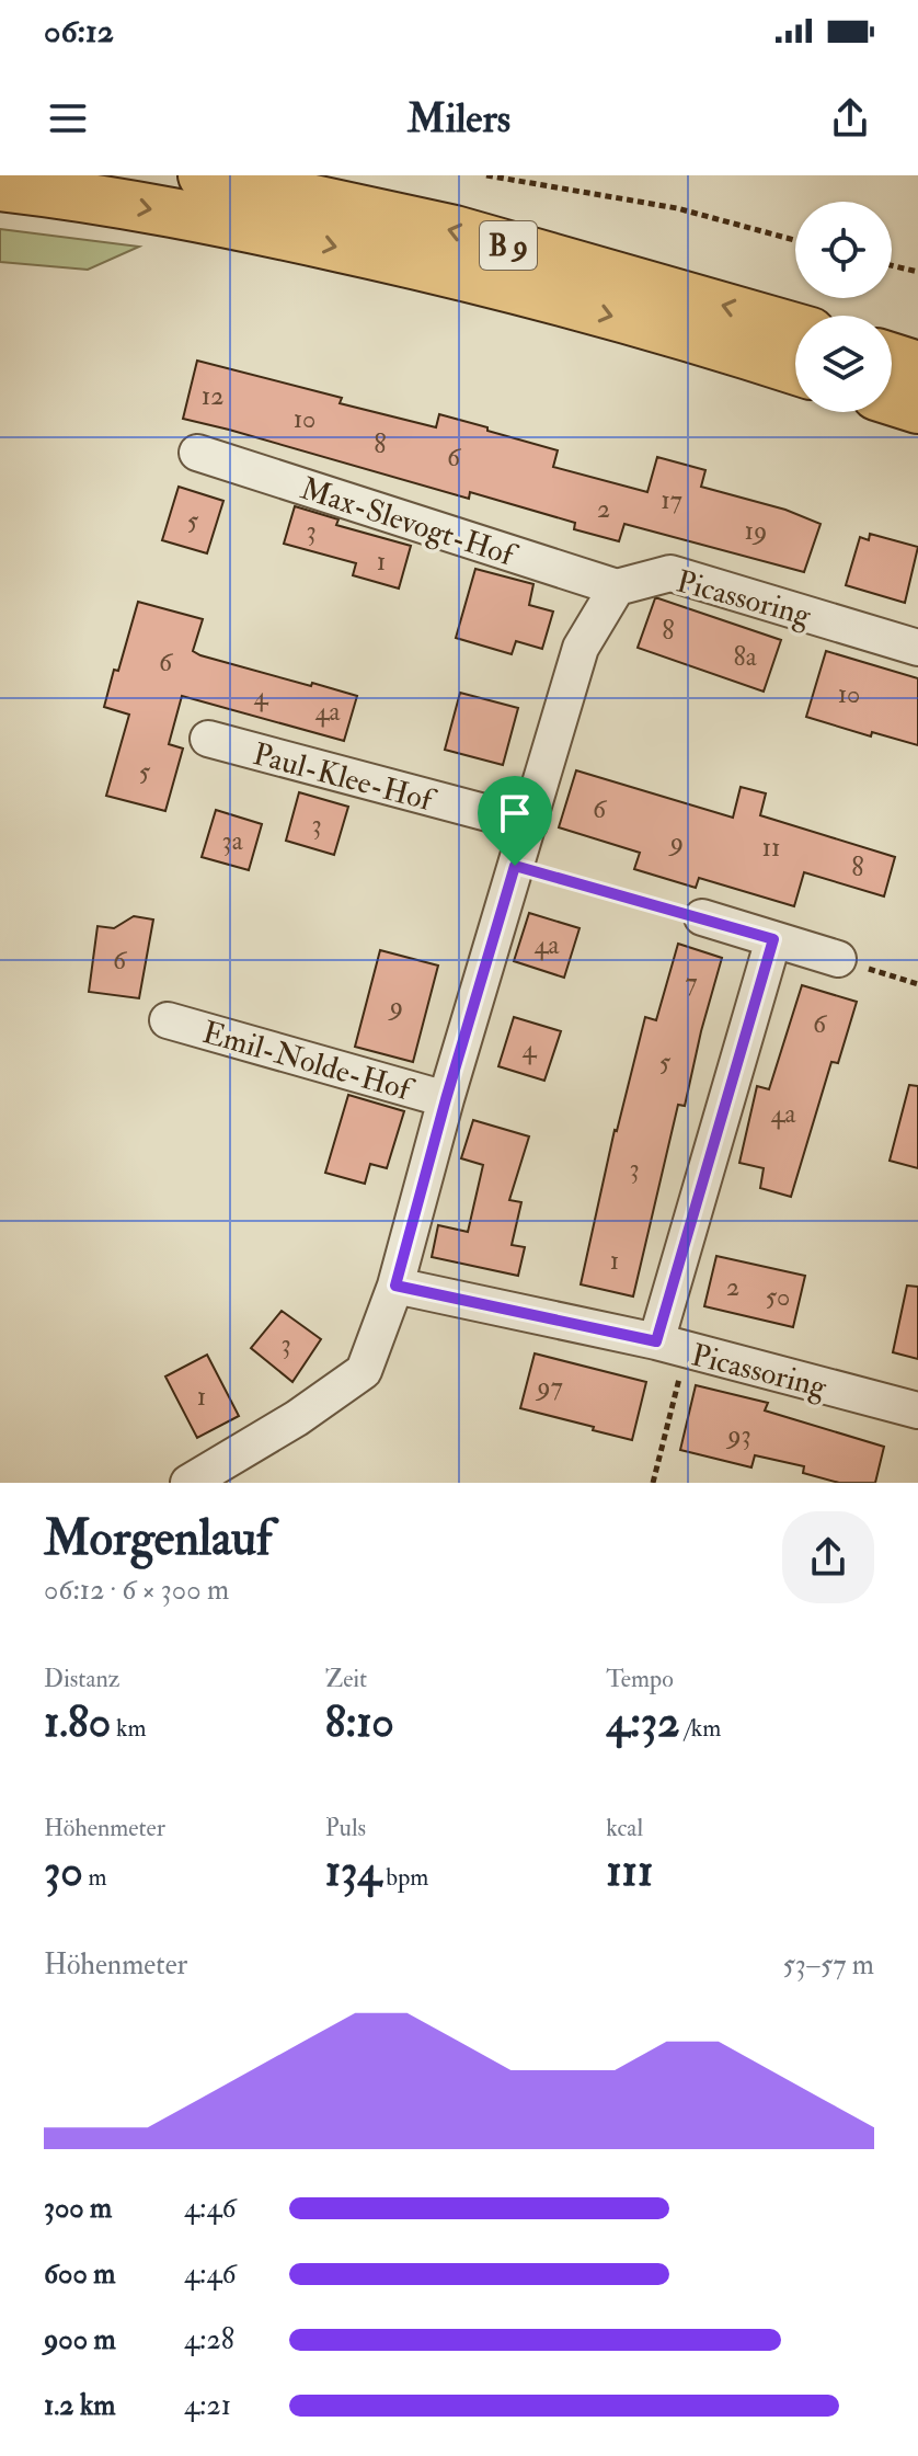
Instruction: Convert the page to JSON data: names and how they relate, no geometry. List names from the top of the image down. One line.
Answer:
{"streets":{"highway":["B 9"],"street":["Max-Slevogt-Hof","Picassoring","Paul-Klee-Hof","Emil-Nolde-Hof"]},"crossings":[["Max-Slevogt-Hof","Picassoring"]],"house_numbers":["12","10","8","6","17","2","5","3","19","1","8","8a","6","10","4","4a","5","6","3","3a","9","11","8","4a","6","7","9","6","4","5","4a","3","1","2","50","3","97","1","93"],"page":{"status":"06:12","header":"Milers","heading":["Morgenlauf","06:12 · 6 × 300 m"],"stats":[["Distanz","1.80 km"],["Zeit","8:10"],["Tempo","4:32 /km"],["Höhenmeter","30 m"],["Puls","134 bpm"],["kcal","111"]],"chart":["Höhenmeter","53–57 m"],"list":[{"name":"300 m","note":"4:46"},{"name":"600 m","note":"4:46"},{"name":"900 m","note":"4:28"},{"name":"1.2 km","note":"4:21"}]}}
